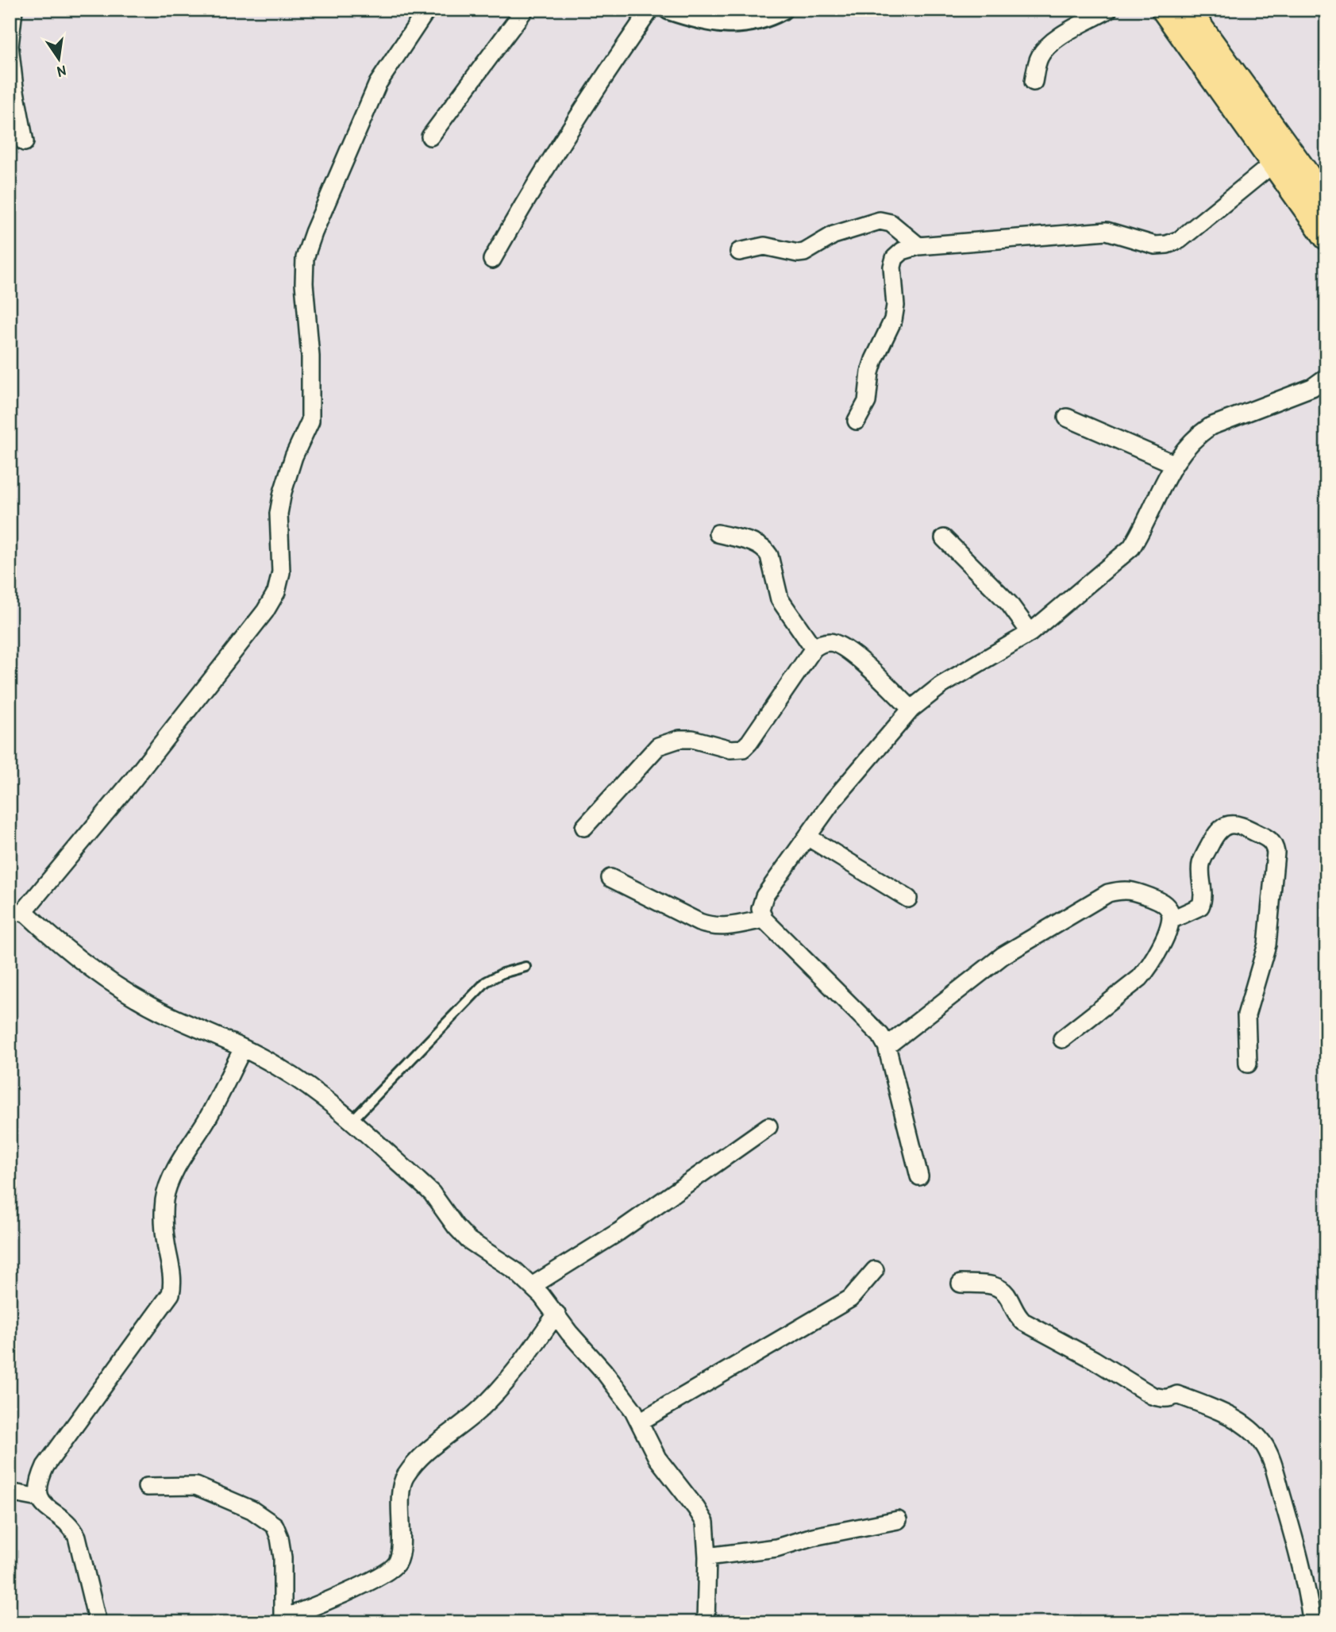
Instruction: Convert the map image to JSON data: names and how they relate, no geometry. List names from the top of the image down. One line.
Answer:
{"north":"bottom"}
